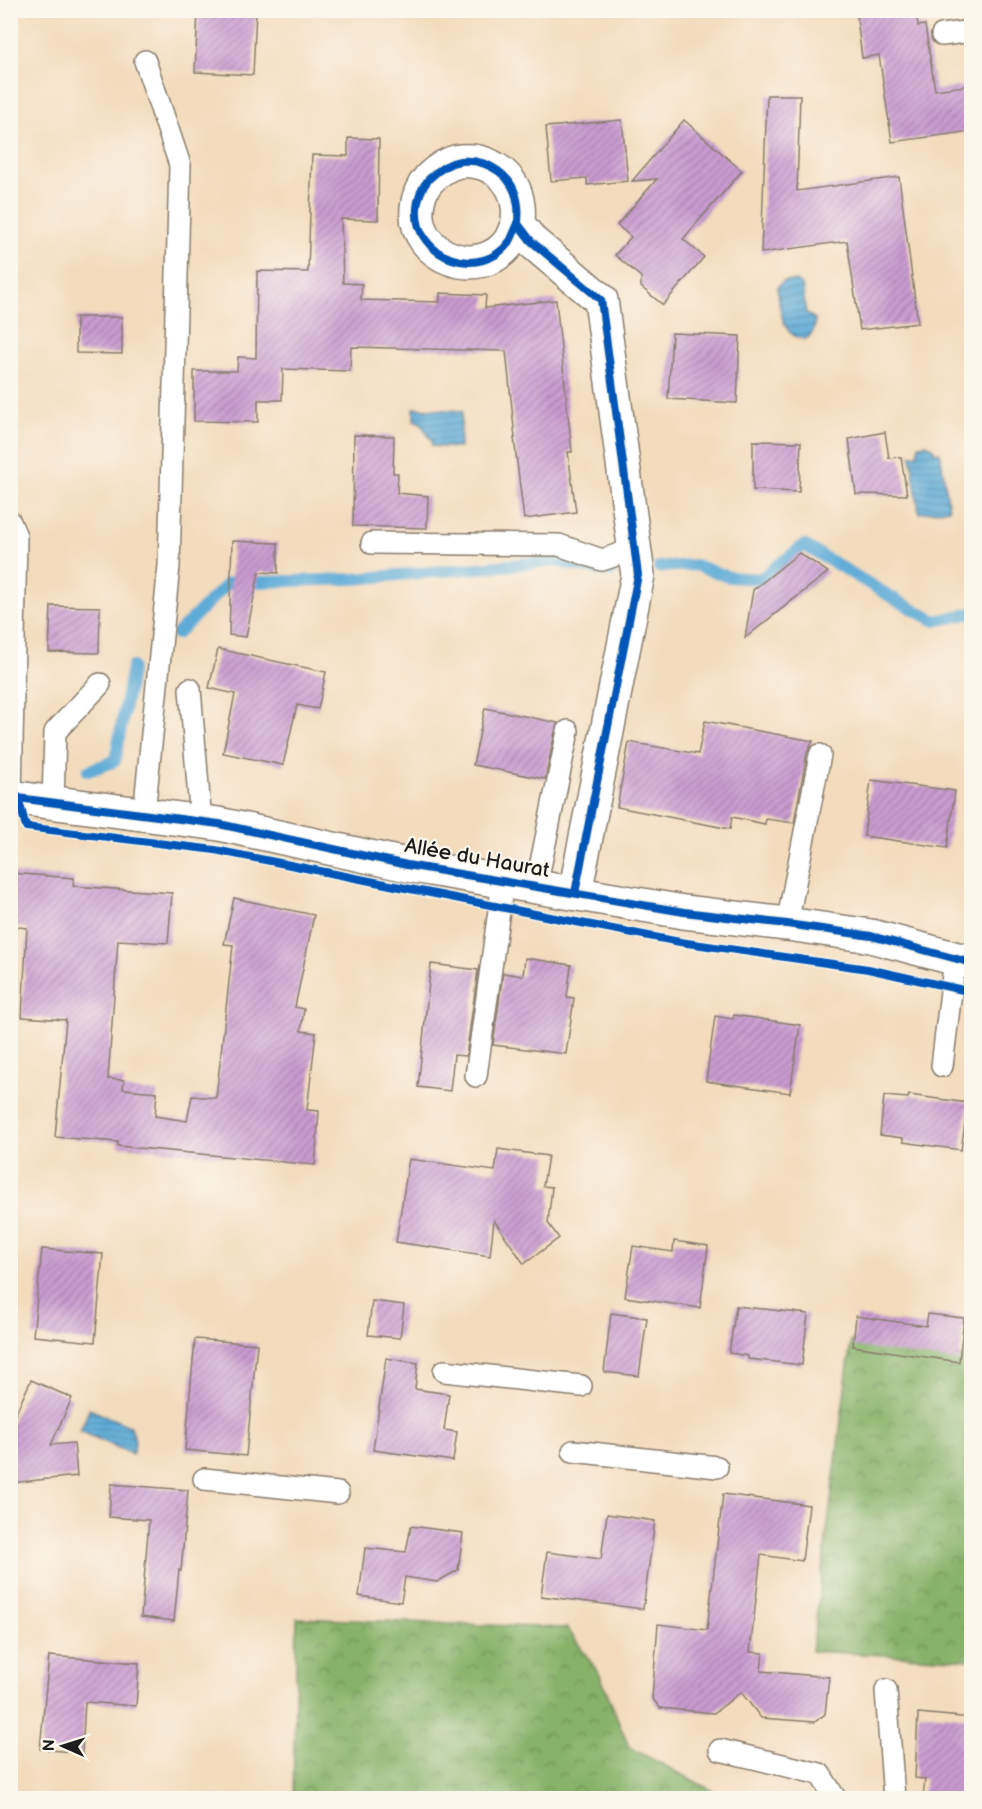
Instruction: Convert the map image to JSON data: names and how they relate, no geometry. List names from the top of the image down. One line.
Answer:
{"streets":{"street":["Allée du Haurat"]},"north":"left"}
